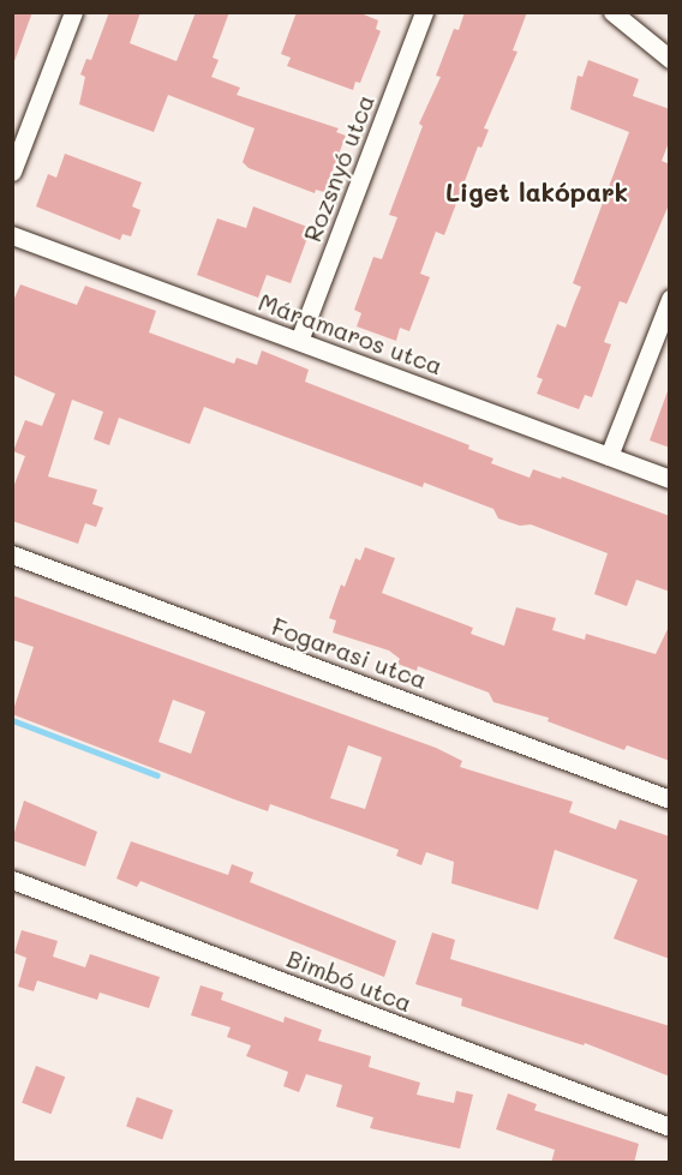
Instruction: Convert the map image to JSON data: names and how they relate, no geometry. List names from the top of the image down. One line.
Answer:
{"streets":{"street":["Rozsnyó utca","Máramaros utca","Fogarasi utca","Bimbó utca"]},"crossings":[["Rozsnyó utca","Máramaros utca"]],"districts":["Liget lakópark"]}
